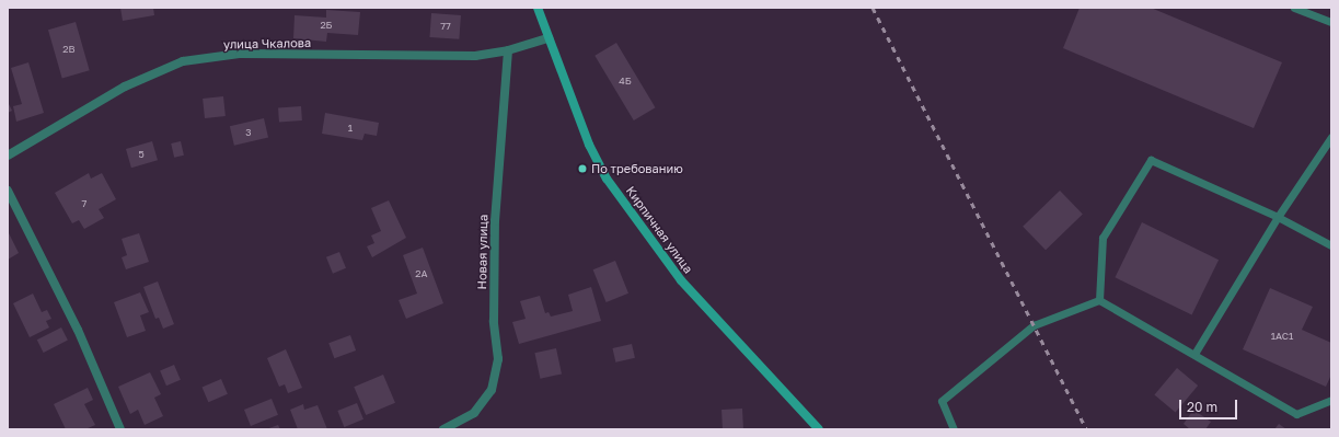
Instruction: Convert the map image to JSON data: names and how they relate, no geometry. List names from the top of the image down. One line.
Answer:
{"streets":{"street":["улица Чкалова","Кирпичная улица","Новая улица"]},"crossings":[["улица Чкалова","Кирпичная улица"],["улица Чкалова","Новая улица"]],"places":["По требованию"],"house_numbers":["2Б","77","2В","4Б","1","3","5","7","2А","1АС1"],"scale_bar":"20 m"}
